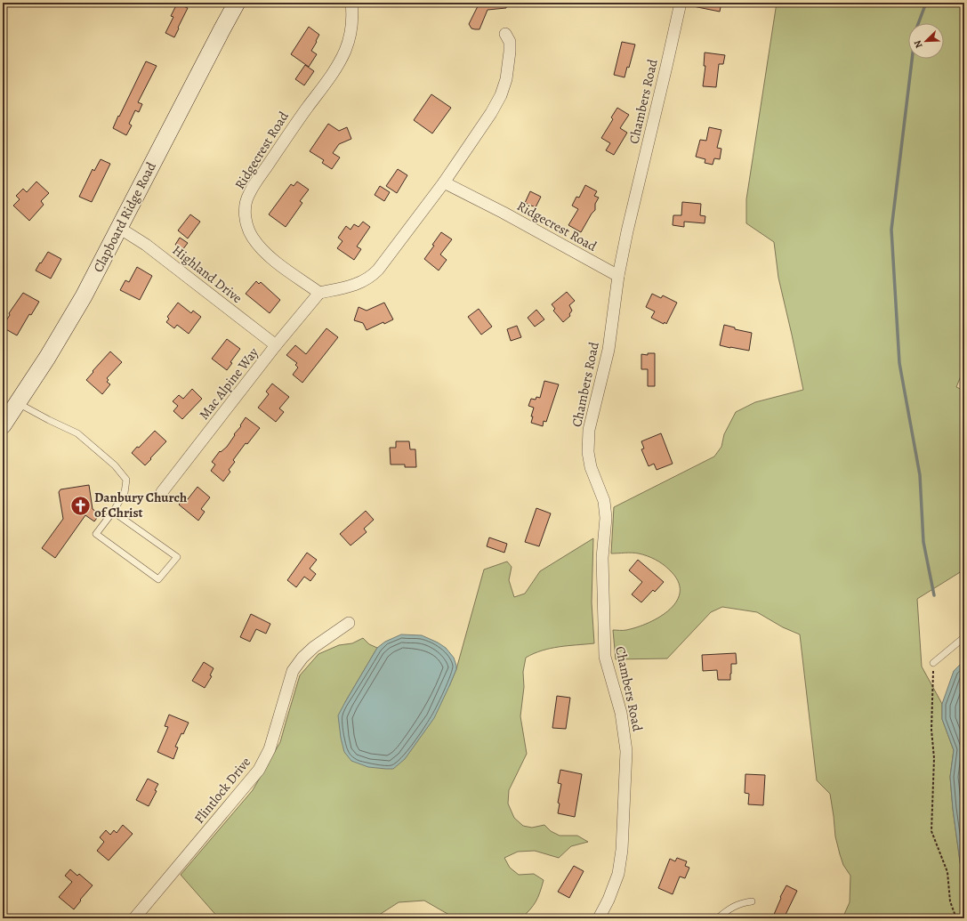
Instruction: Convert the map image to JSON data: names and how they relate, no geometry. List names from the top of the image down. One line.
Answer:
{"streets":{"main road":["Clapboard Ridge Road"],"street":["Chambers Road","Ridgecrest Road","Highland Drive","Mac Alpine Way","Flintlock Drive"]},"crossings":[["Chambers Road","Ridgecrest Road"],["Ridgecrest Road","Mac Alpine Way"],["Clapboard Ridge Road","Highland Drive"],["Highland Drive","Mac Alpine Way"]],"places":{"church":["Danbury Church of Christ"]},"north":"bottom left"}
